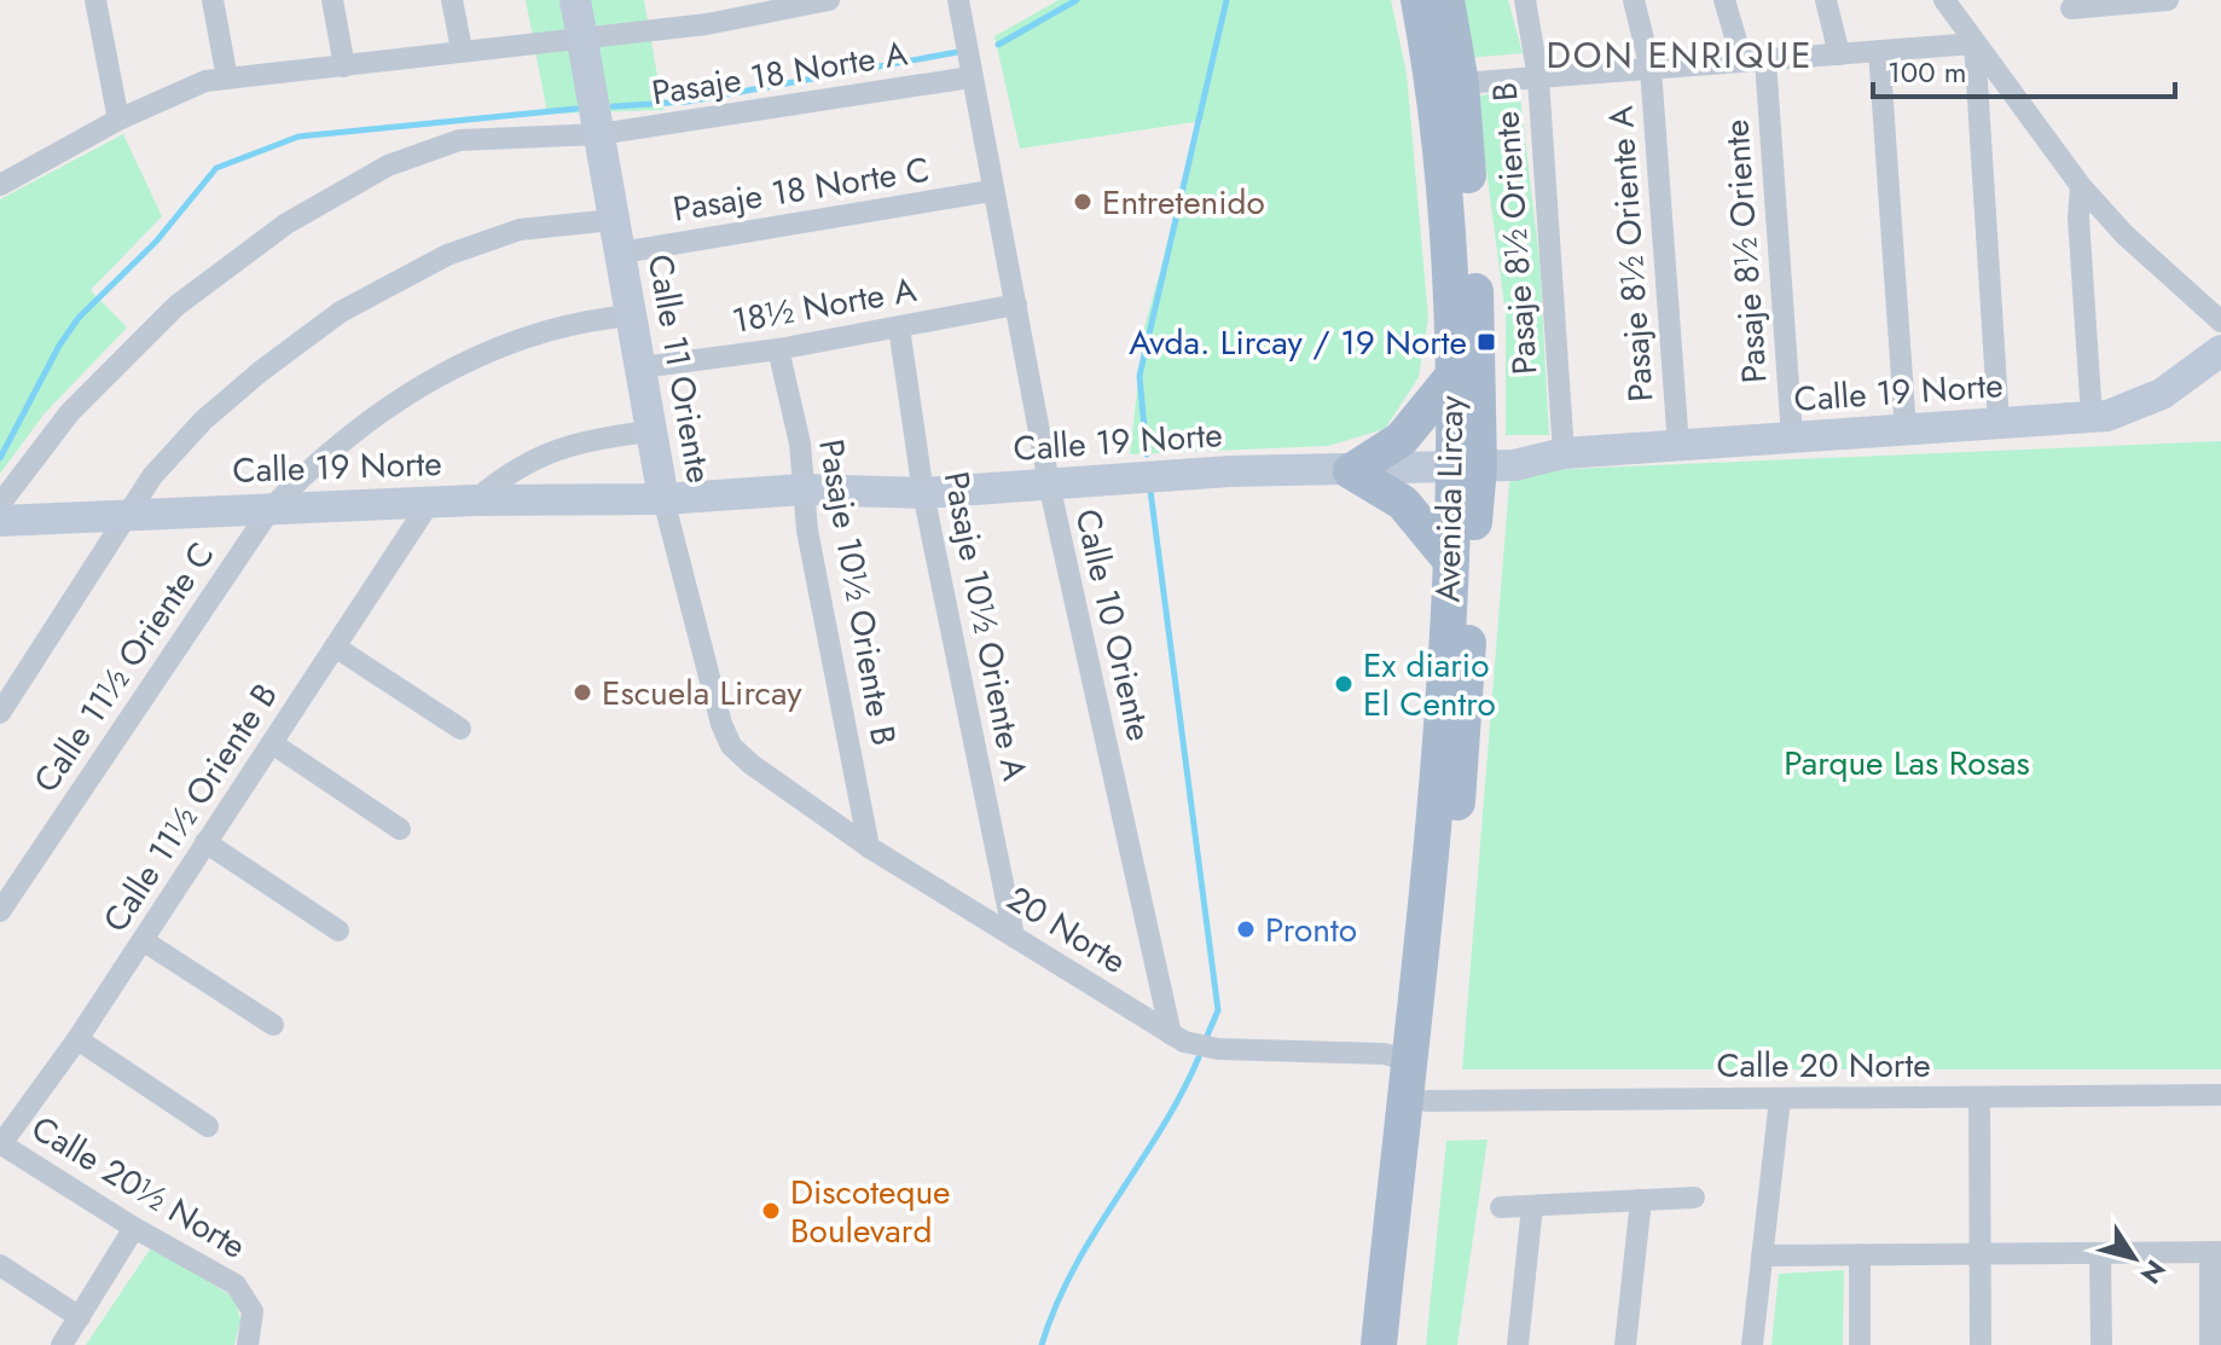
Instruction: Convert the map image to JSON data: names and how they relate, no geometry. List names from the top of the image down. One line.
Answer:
{"streets":{"main road":["Avenida Lircay"],"street":["Pasaje 18 Norte A","Pasaje 18 Norte C","Pasaje 8½ Oriente B","Pasaje 8½ Oriente","Pasaje 8½ Oriente A","18½ Norte A","Calle 11 Oriente","Calle 19 Norte","Pasaje 10½ Oriente B","Calle 10 Oriente","Pasaje 10½ Oriente A","Calle 11½ Oriente C","Calle 11½ Oriente B","20 Norte","Calle 20 Norte","Calle 20½ Norte"]},"crossings":[["Pasaje 18 Norte A","Calle 11 Oriente"],["Pasaje 18 Norte A","Calle 10 Oriente"],["Pasaje 18 Norte C","Calle 11 Oriente"],["Pasaje 18 Norte C","Calle 10 Oriente"],["Pasaje 8½ Oriente B","Calle 19 Norte"],["Pasaje 8½ Oriente","Calle 19 Norte"],["Pasaje 8½ Oriente A","Calle 19 Norte"],["18½ Norte A","Calle 11 Oriente"],["18½ Norte A","Pasaje 10½ Oriente B"],["18½ Norte A","Calle 10 Oriente"],["18½ Norte A","Pasaje 10½ Oriente A"],["Calle 11 Oriente","Calle 19 Norte"],["Calle 11 Oriente","Calle 11½ Oriente C"],["Calle 11 Oriente","20 Norte"],["Calle 19 Norte","Avenida Lircay"],["Calle 19 Norte","Pasaje 10½ Oriente B"],["Calle 19 Norte","Calle 10 Oriente"],["Calle 19 Norte","Pasaje 10½ Oriente A"],["Calle 19 Norte","Calle 11½ Oriente C"],["Calle 19 Norte","Calle 11½ Oriente B"],["Avenida Lircay","20 Norte"],["Avenida Lircay","Calle 20 Norte"],["Pasaje 10½ Oriente B","20 Norte"],["Calle 10 Oriente","20 Norte"],["Pasaje 10½ Oriente A","20 Norte"],["Calle 11½ Oriente B","Calle 20½ Norte"]],"districts":["DON ENRIQUE"],"parks":["Parque Las Rosas"],"places":{"other":["Entretenido","Ex diario El Centro","Escuela Lircay","Pronto","Discoteque Boulevard"],"transit":["Avda. Lircay / 19 Norte"]},"scale_bar":"100 m","north":"bottom right"}
